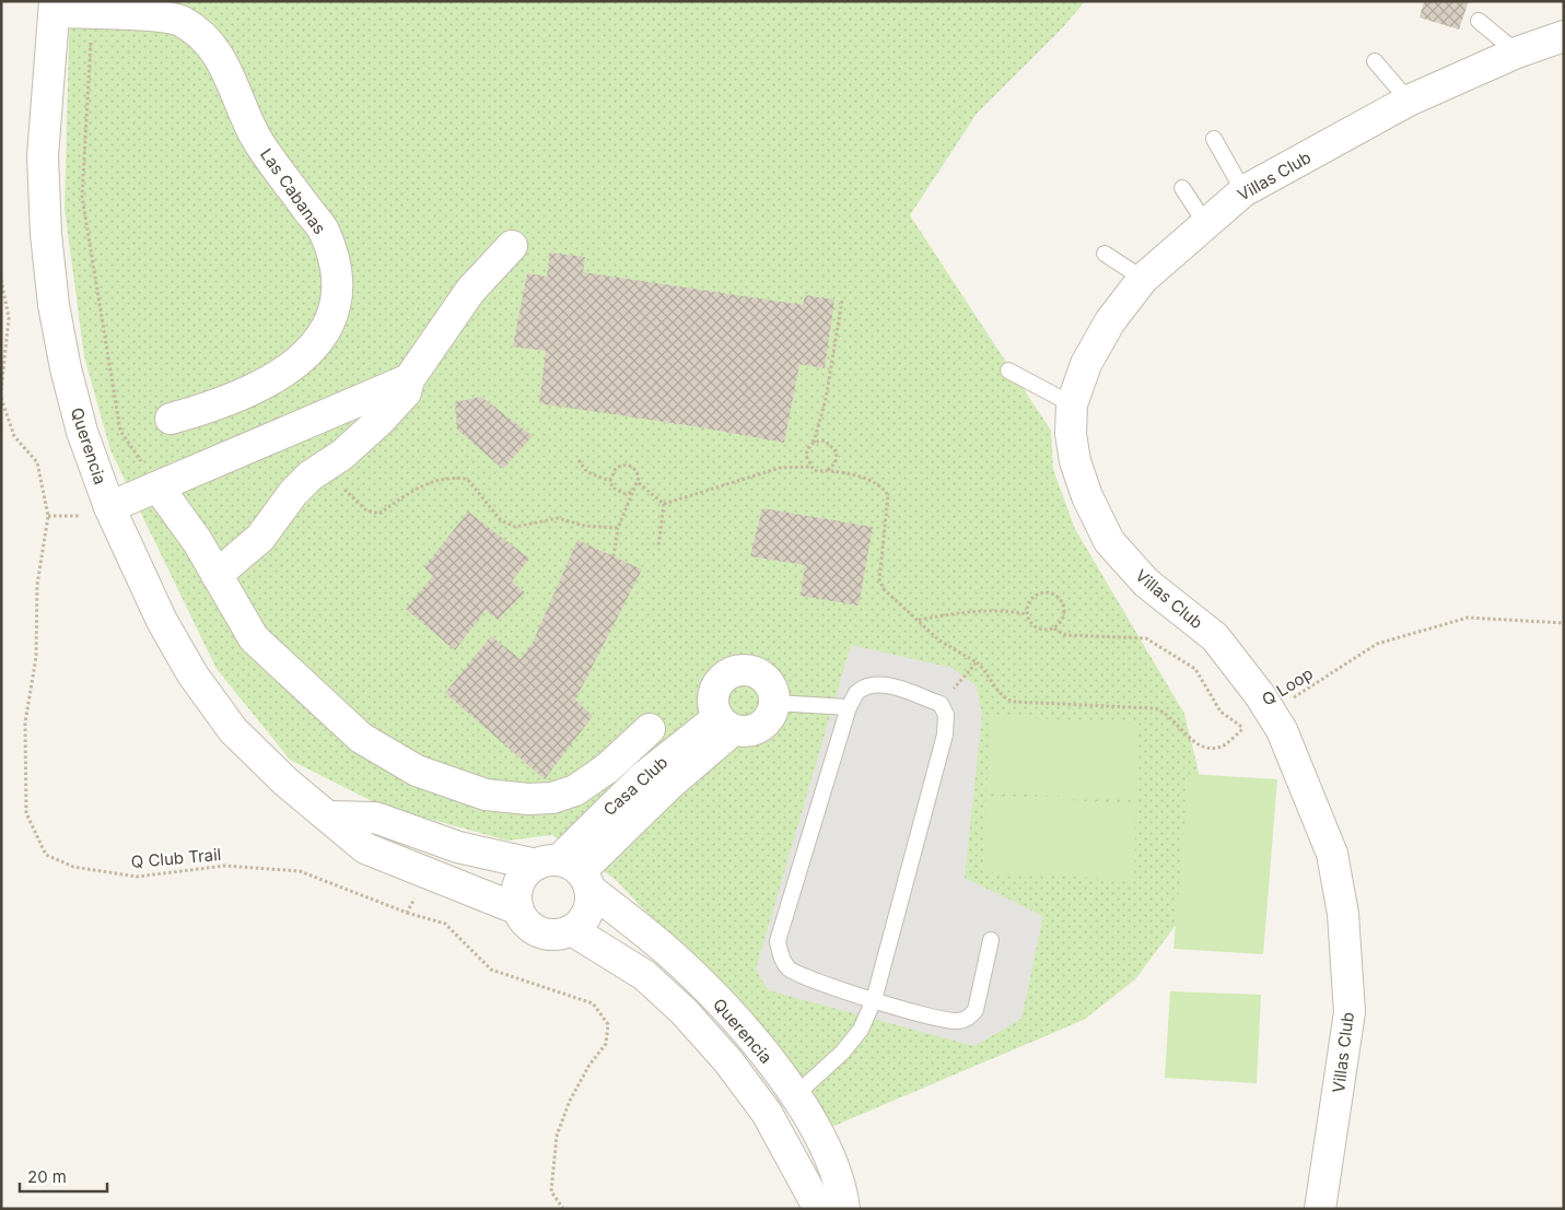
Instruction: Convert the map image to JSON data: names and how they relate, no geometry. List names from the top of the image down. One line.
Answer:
{"streets":{"street":["Villas Club","Las Cabanas","Querencia","Casa Club"],"path":["Q Loop","Q Club Trail"]},"crossings":[["Las Cabanas","Querencia"],["Querencia","Casa Club"]],"scale_bar":"20 m"}
